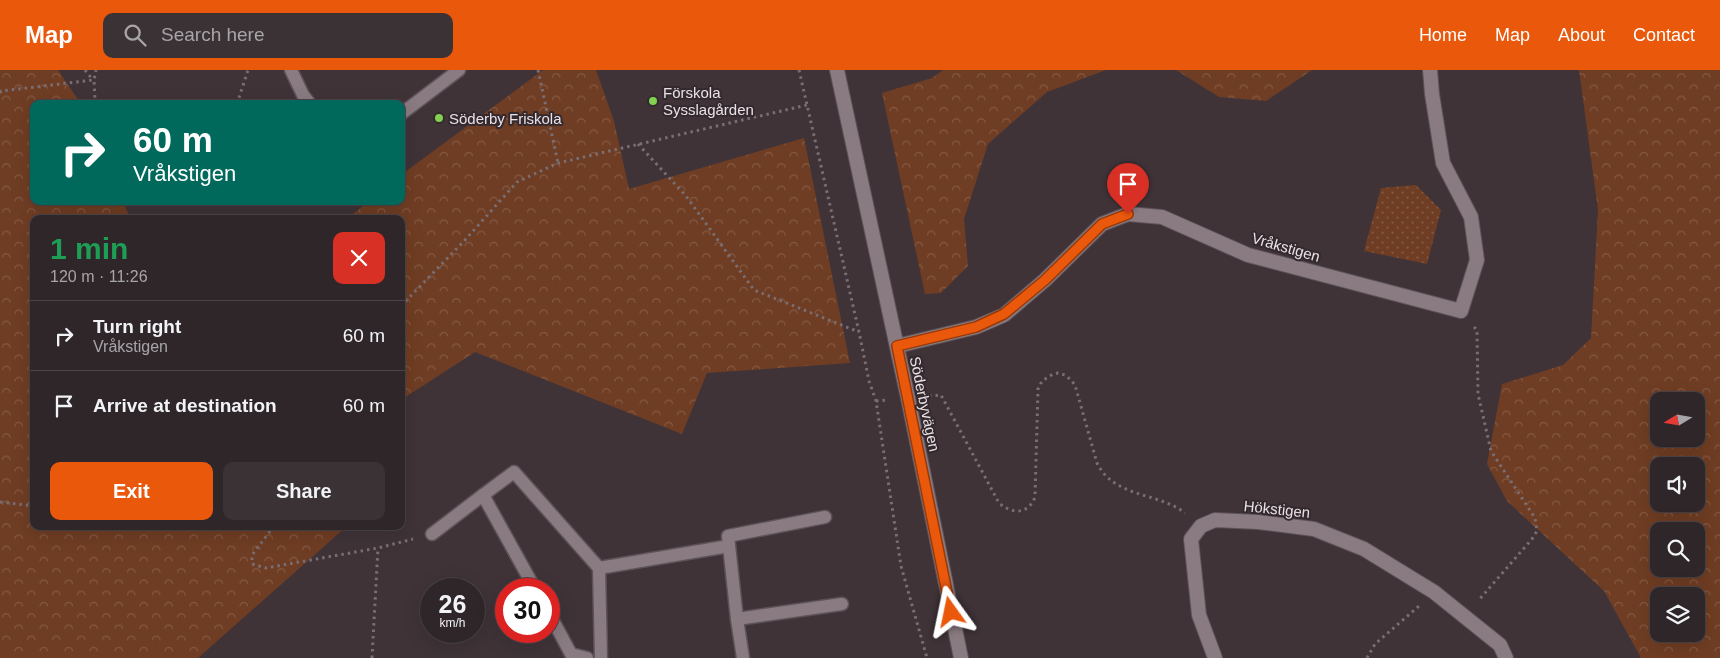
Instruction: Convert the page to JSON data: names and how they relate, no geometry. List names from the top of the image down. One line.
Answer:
{"streets":{"street":["Vråkstigen","Söderbyvägen","Hökstigen"]},"crossings":[["Vråkstigen","Söderbyvägen"]],"places":["Förskola Sysslagården","Söderby Friskola"],"north":"left","page":{"header":"Map","search":"Search here","nav":["Home","Map","About","Contact"],"turn":["60 m","Vråkstigen"],"heading":["1 min","120 m · 11:26"],"list":[{"name":"Turn right","note":"Vråkstigen","value":"60 m"},{"name":"Arrive at destination","value":"60 m"}],"buttons":["Exit","Share"],"speed":"26 km/h","limit":"30"}}
